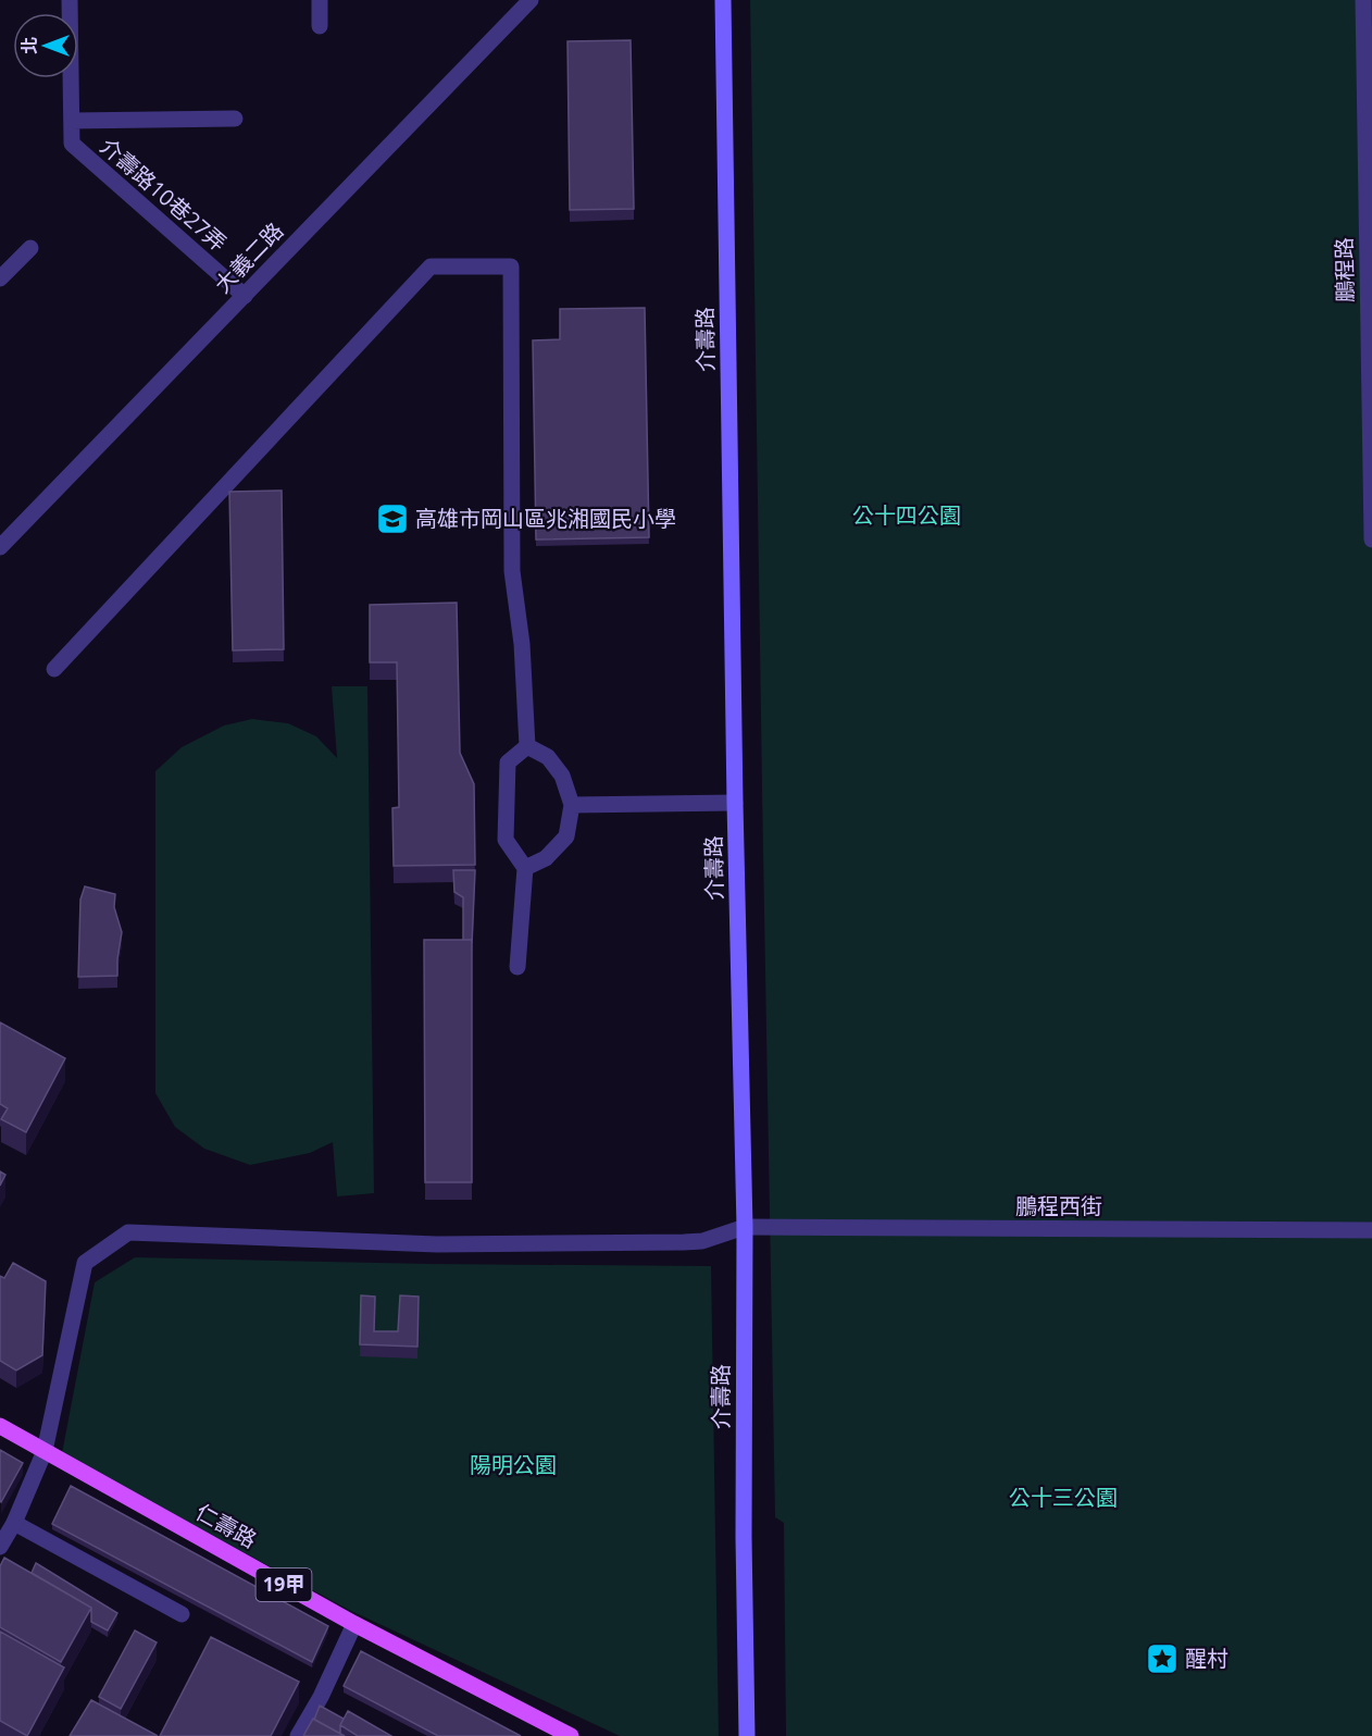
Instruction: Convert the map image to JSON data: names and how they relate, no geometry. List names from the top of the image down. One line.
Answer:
{"streets":{"main road":["介壽路","仁壽路","19甲"],"street":["介壽路10巷27弄","大義二路","鵬程路","鵬程西街"]},"crossings":[["介壽路10巷27弄","大義二路"],["介壽路","鵬程西街"],["鵬程西街","仁壽路"]],"parks":["公十四公園","陽明公園","公十三公園"],"places":{"school or university":["高雄市岡山區兆湘國民小學"],"place":["醒村"]},"north":"left"}
